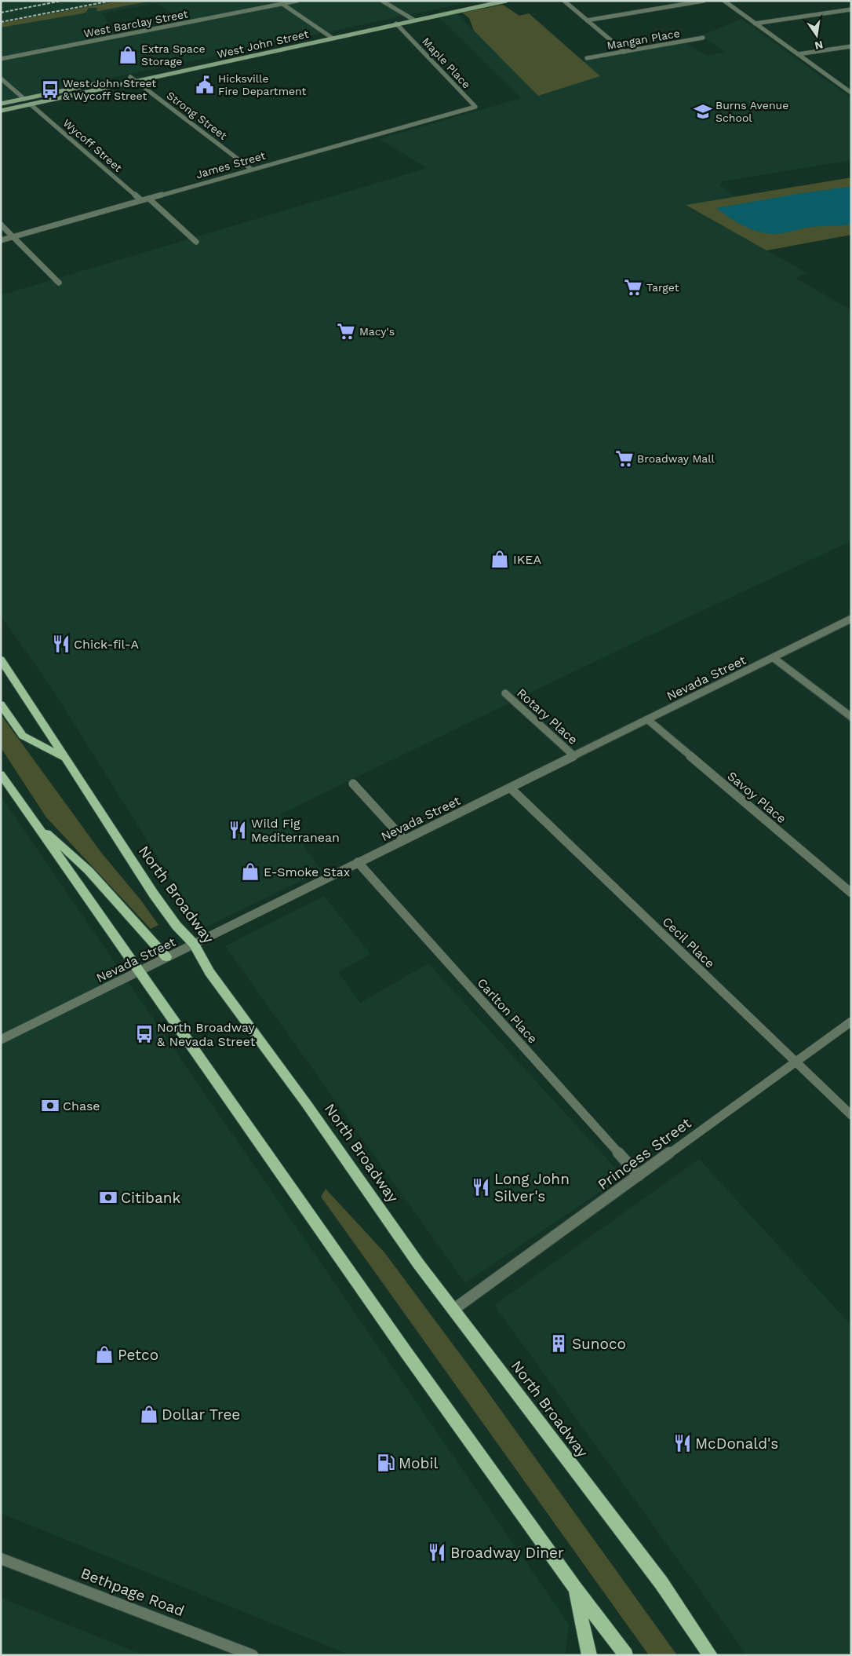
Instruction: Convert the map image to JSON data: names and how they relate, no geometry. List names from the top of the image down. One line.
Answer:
{"streets":{"main road":["West John Street","North Broadway"],"street":["West Barclay Street","Mangan Place","Maple Place","Strong Street","Wycoff Street","James Street","Nevada Street","Rotary Place","Savoy Place","Cecil Place","Carlton Place","Princess Street","Bethpage Road"]},"crossings":[["West John Street","Maple Place"],["West John Street","Strong Street"],["West John Street","Wycoff Street"],["Maple Place","James Street"],["Strong Street","James Street"],["Wycoff Street","James Street"],["Nevada Street","Rotary Place"],["Nevada Street","Savoy Place"],["Nevada Street","North Broadway"],["Nevada Street","Cecil Place"],["Nevada Street","Carlton Place"],["North Broadway","Princess Street"],["Cecil Place","Princess Street"],["Carlton Place","Princess Street"]],"places":{"shop":["Extra Space Storage","IKEA","E-Smoke Stax","Petco","Dollar Tree"],"public building":["Hicksville Fire Department"],"bus stop":["West John Street & Wycoff Street","North Broadway & Nevada Street"],"school or university":["Burns Avenue School"],"supermarket":["Target","Macy's","Broadway Mall"],"restaurant":["Chick-fil-A","Wild Fig Mediterranean","Long John Silver's","McDonald's","Broadway Diner"],"bank":["Chase","Citibank"],"building":["Sunoco"],"fuel station":["Mobil"]},"north":"bottom"}
